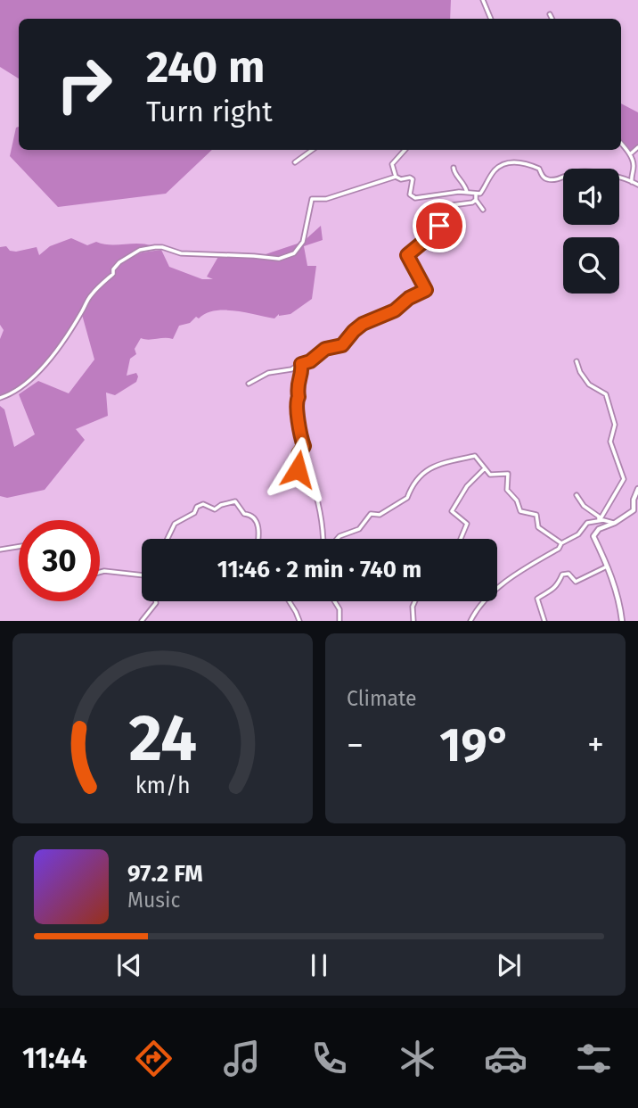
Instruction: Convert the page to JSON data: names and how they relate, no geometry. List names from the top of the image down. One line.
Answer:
{"page":{"turn":["240 m","Turn right"],"limit":"30","trip":"11:46 · 2 min · 740 m","tile":"Climate","heat":["−","19°","+"],"song":["97.2 FM","Music"],"tabs":"11:44","gauge":["24","km/h"]}}
